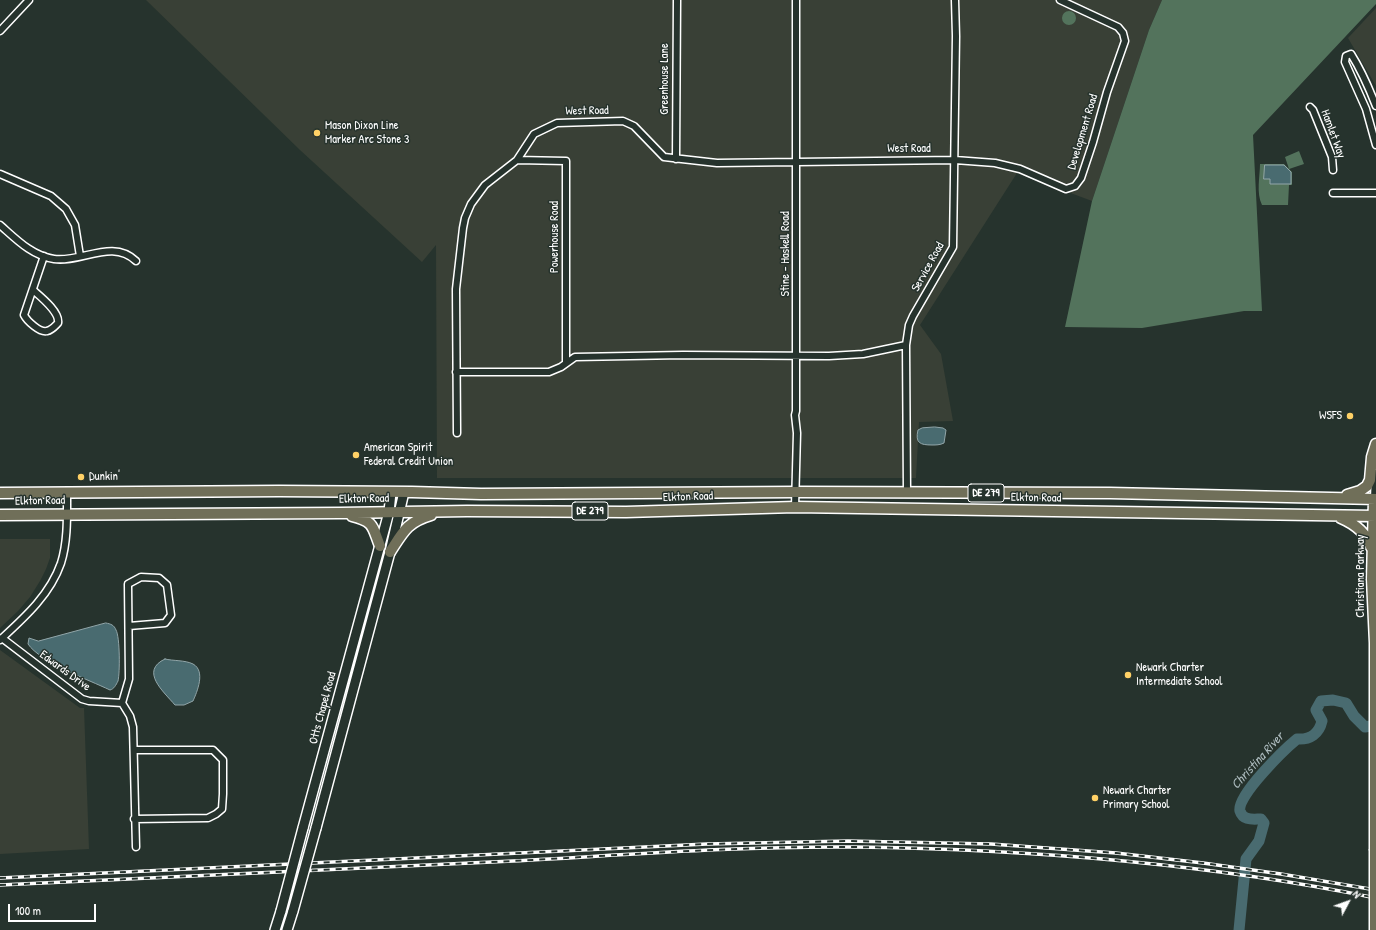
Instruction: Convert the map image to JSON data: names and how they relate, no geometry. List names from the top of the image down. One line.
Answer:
{"streets":{"main road":["DE 279","Elkton Road","Christiana Parkway","Otts Chapel Road"],"street":["Greenhouse Lane","West Road","Development Road","Hamlet Way","Powerhouse Road","Stine - Haskell Road","Service Road","Edwards Drive"]},"crossings":[["Greenhouse Lane","West Road"],["West Road","Development Road"],["West Road","Powerhouse Road"],["West Road","Stine - Haskell Road"],["West Road","Service Road"],["Development Road","Service Road"],["Stine - Haskell Road","Elkton Road"],["Service Road","Elkton Road"],["Elkton Road","Christiana Parkway"],["Elkton Road","Otts Chapel Road"]],"water":["Christina River"],"places":["Mason Dixon Line Marker Arc Stone 3","WSFS","American Spirit Federal Credit Union","Dunkin'","Newark Charter Intermediate School","Newark Charter Primary School"],"scale_bar":"100 m","north":"top right"}
